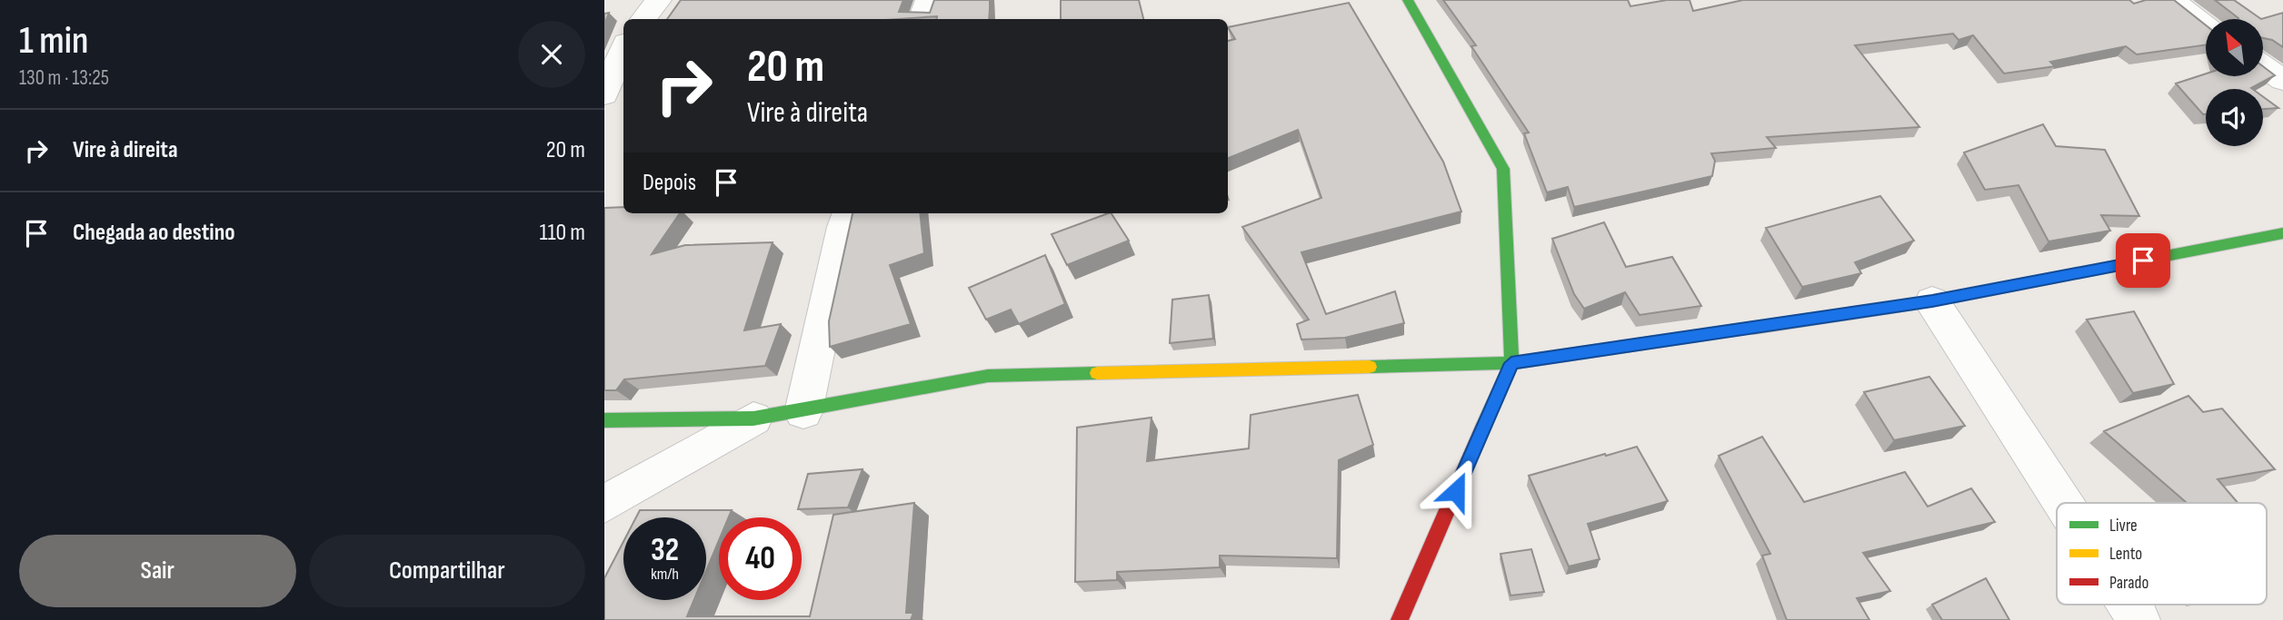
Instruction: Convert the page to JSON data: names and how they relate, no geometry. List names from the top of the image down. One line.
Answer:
{"legend":["Livre","Lento","Parado"],"north":"top left","page":{"heading":["1 min","130 m · 13:25"],"turn":["20 m","Vire à direita"],"list":[{"name":"Vire à direita","value":"20 m"},{"name":"Chegada ao destino","value":"110 m"}],"then":"Depois","speed":"32 km/h","limit":"40","buttons":["Sair","Compartilhar"]}}
